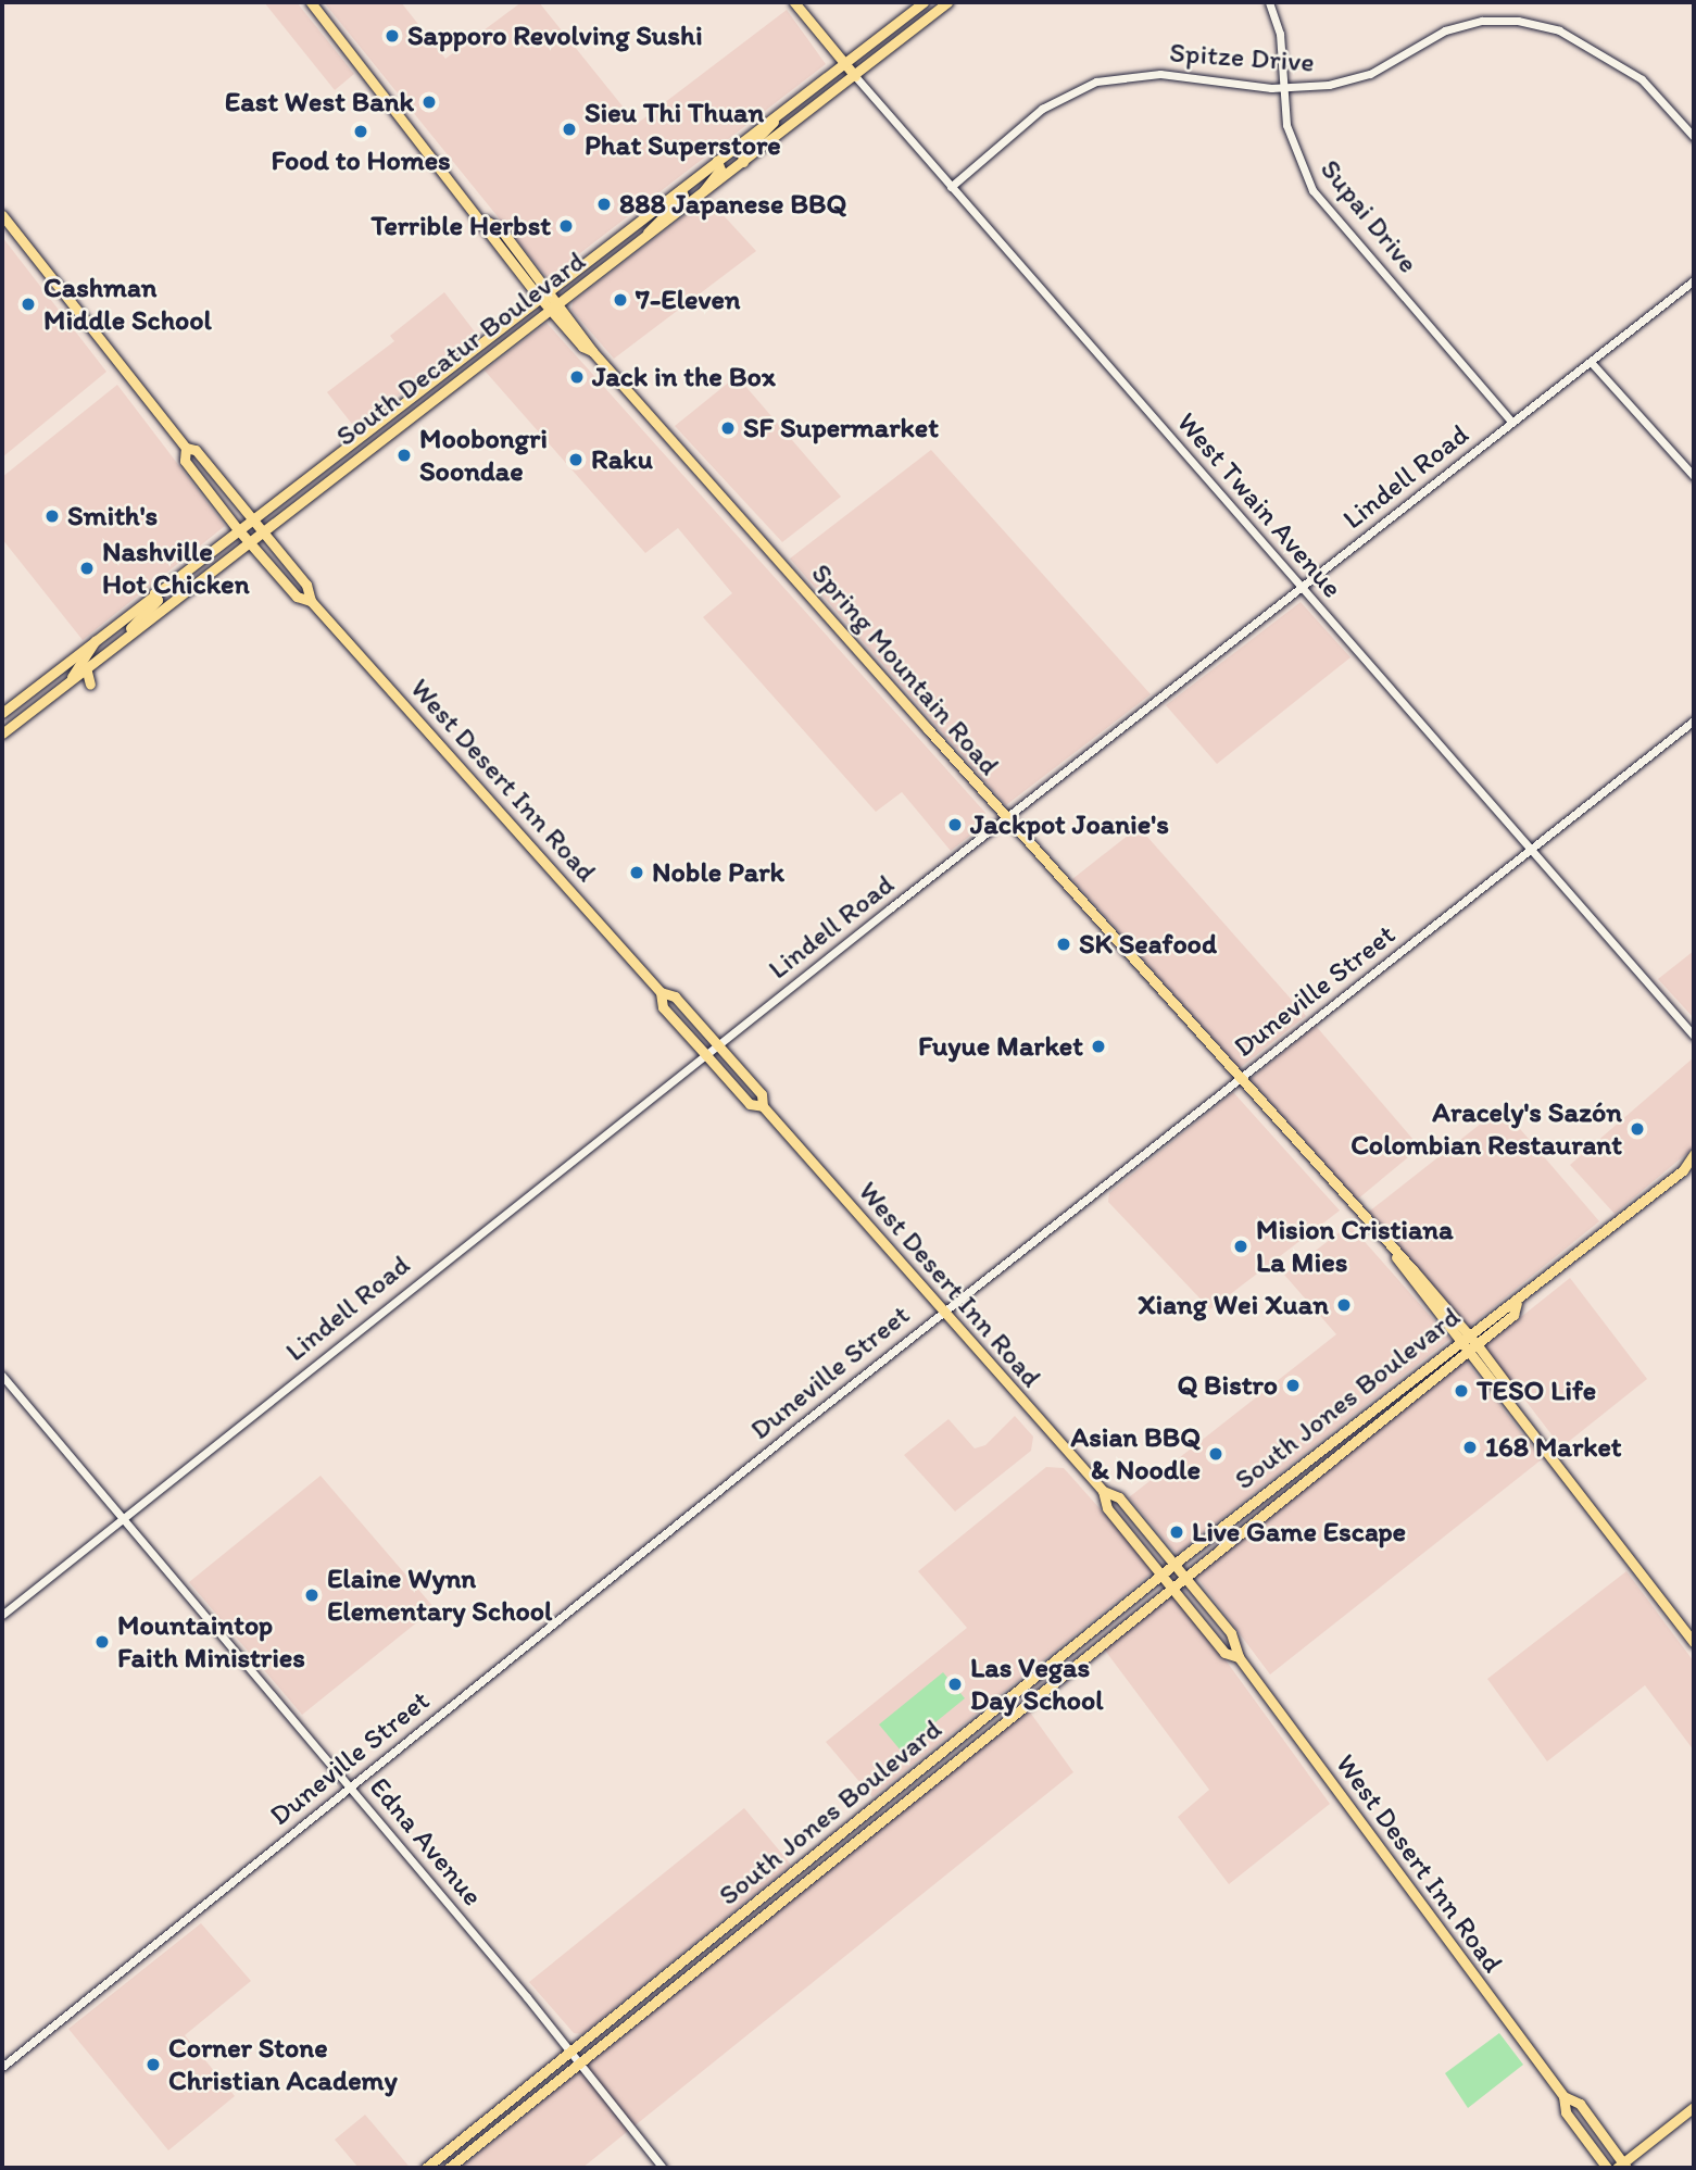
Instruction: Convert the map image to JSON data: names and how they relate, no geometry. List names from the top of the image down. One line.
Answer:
{"streets":{"main road":["South Decatur Boulevard","West Twain Avenue","Spring Mountain Road","West Desert Inn Road","South Jones Boulevard"],"street":["Spitze Drive","Supai Drive","Lindell Road","Duneville Street","Edna Avenue"]},"crossings":[["Spitze Drive","Supai Drive"],["Spitze Drive","West Twain Avenue"],["Supai Drive","Lindell Road"],["South Decatur Boulevard","West Twain Avenue"],["South Decatur Boulevard","Spring Mountain Road"],["South Decatur Boulevard","West Desert Inn Road"],["Lindell Road","West Twain Avenue"],["Lindell Road","Spring Mountain Road"],["Lindell Road","West Desert Inn Road"],["Lindell Road","Edna Avenue"],["West Twain Avenue","Duneville Street"],["Spring Mountain Road","Duneville Street"],["Spring Mountain Road","South Jones Boulevard"],["West Desert Inn Road","Duneville Street"],["West Desert Inn Road","South Jones Boulevard"],["Duneville Street","Edna Avenue"],["South Jones Boulevard","Edna Avenue"]],"places":["Sapporo Revolving Sushi","East West Bank","Sieu Thi Thuan Phat Superstore","Food to Homes","888 Japanese BBQ","Terrible Herbst","7-Eleven","Cashman Middle School","Jack in the Box","SF Supermarket","Moobongri Soondae","Raku","Smith's","Nashville Hot Chicken","Jackpot Joanie's","Noble Park","SK Seafood","Fuyue Market","Aracely's Sazón Colombian Restaurant","Mision Cristiana La Mies","Xiang Wei Xuan","Q Bistro","TESO Life","168 Market","Asian BBQ & Noodle","Live Game Escape","Elaine Wynn Elementary School","Mountaintop Faith Ministries","Las Vegas Day School","Corner Stone Christian Academy"]}
